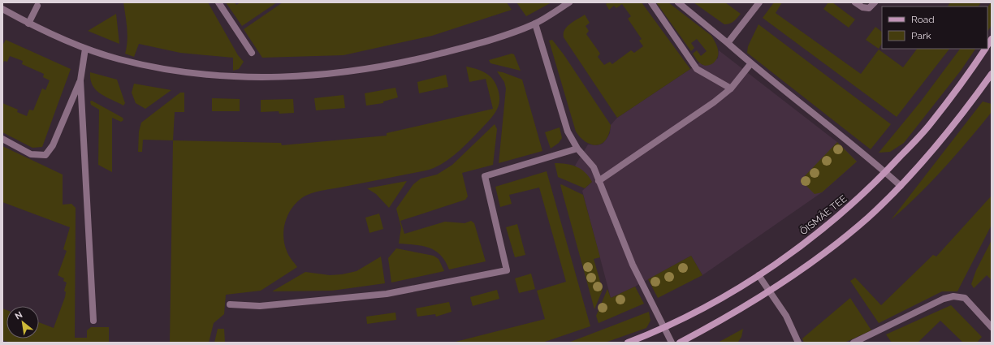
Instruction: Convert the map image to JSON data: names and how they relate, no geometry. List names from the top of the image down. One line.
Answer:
{"streets":{"main road":["ÕISMÄE TEE"]},"legend":["Road","Park"],"north":"top left"}
